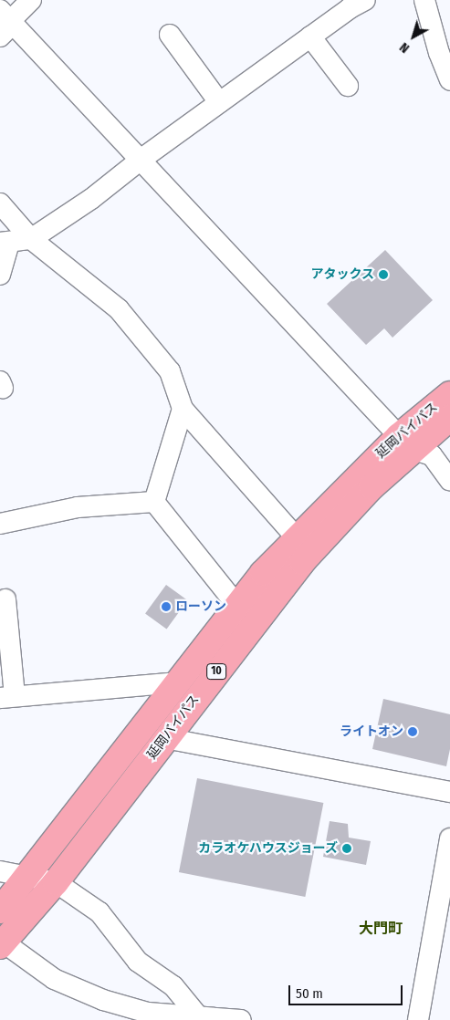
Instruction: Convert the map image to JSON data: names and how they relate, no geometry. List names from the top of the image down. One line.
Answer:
{"streets":{"highway":["延岡バイパス","10"]},"districts":["大門町"],"places":["アタックス","ローソン","ライトオン","カラオケハウスジョーズ"],"scale_bar":"50 m","north":"bottom left"}
